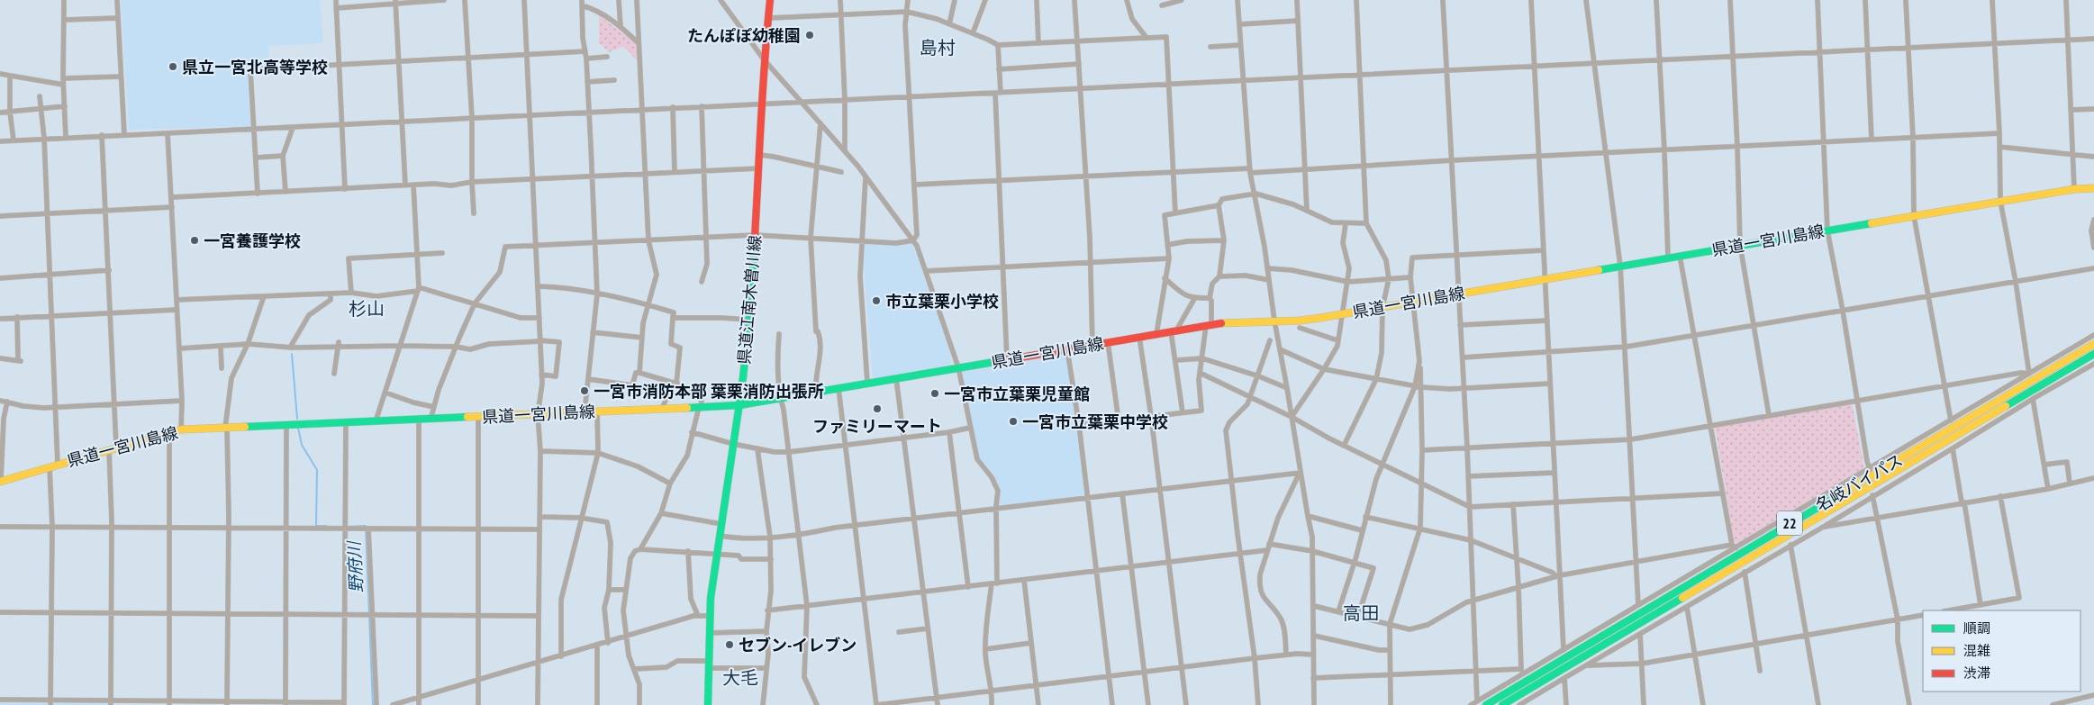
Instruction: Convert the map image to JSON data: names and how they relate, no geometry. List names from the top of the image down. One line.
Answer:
{"streets":{"main road":["県道一宮川島線","県道江南木曽川線","名岐バイパス","22"]},"crossings":[["県道一宮川島線","県道江南木曽川線"]],"districts":["島村","杉山","高田","大毛"],"water":["野府川"],"places":["たんぽぽ幼稚園","県立一宮北高等学校","一宮養護学校","市立葉栗小学校","一宮市消防本部 葉栗消防出張所","一宮市立葉栗児童館","ファミリーマート","一宮市立葉栗中学校","セブン-イレブン"],"legend":["順調","混雑","渋滞"]}
